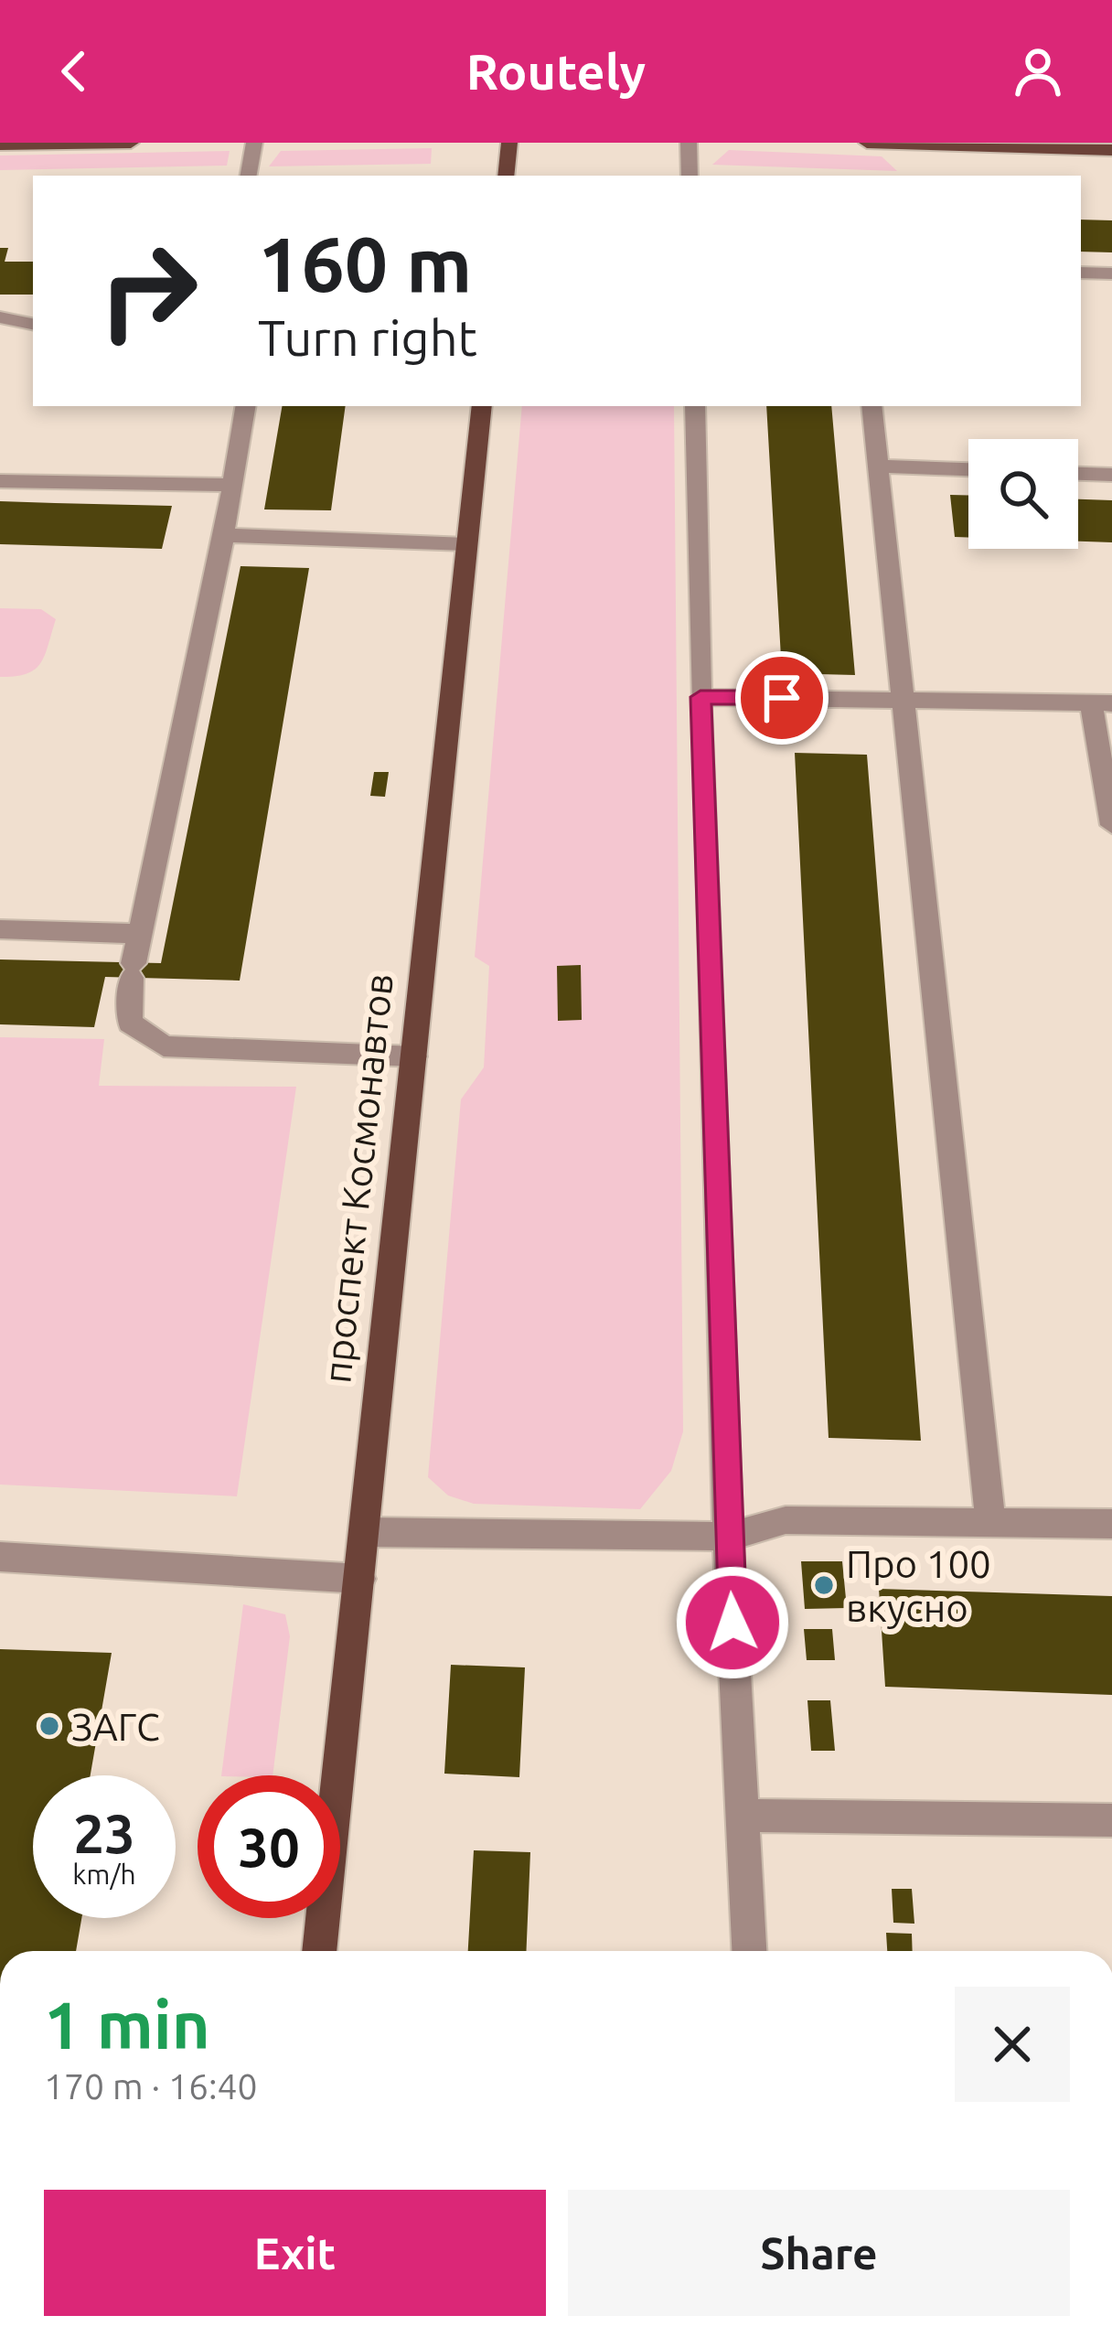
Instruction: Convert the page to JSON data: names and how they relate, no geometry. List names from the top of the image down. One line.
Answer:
{"streets":{"main road":["проспект Космонавтов"]},"places":["Про 100 вкусно","ЗАГС"],"page":{"header":"Routely","turn":["160 m","Turn right"],"speed":"23 km/h","limit":"30","heading":["1 min","170 m · 16:40"],"buttons":["Exit","Share"]}}
